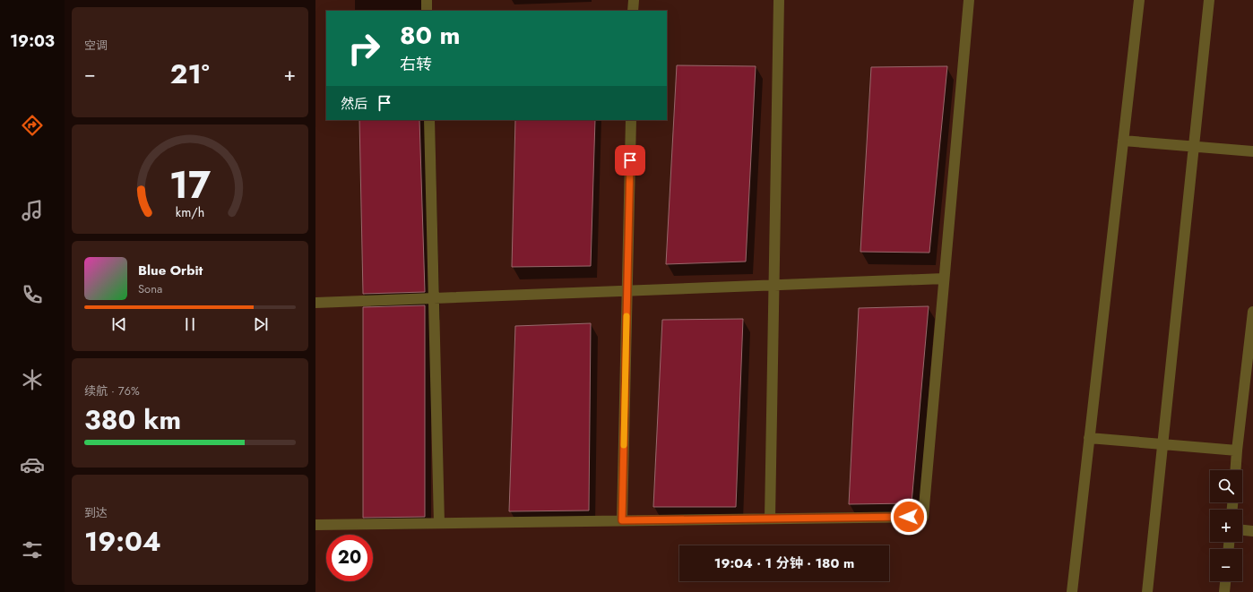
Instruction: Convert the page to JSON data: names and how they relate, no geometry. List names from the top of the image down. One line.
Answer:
{"page":{"tabs":"19:03","tile":["空调",["续航 · 76%","380 km"],["到达","19:04"]],"turn":["80 m","右转"],"heat":["−","21°","+"],"then":"然后","song":["Blue Orbit","Sona"],"map_buttons":["+","−"],"limit":"20","trip":"19:04 · 1 分钟 · 180 m","gauge":["17","km/h"]}}
